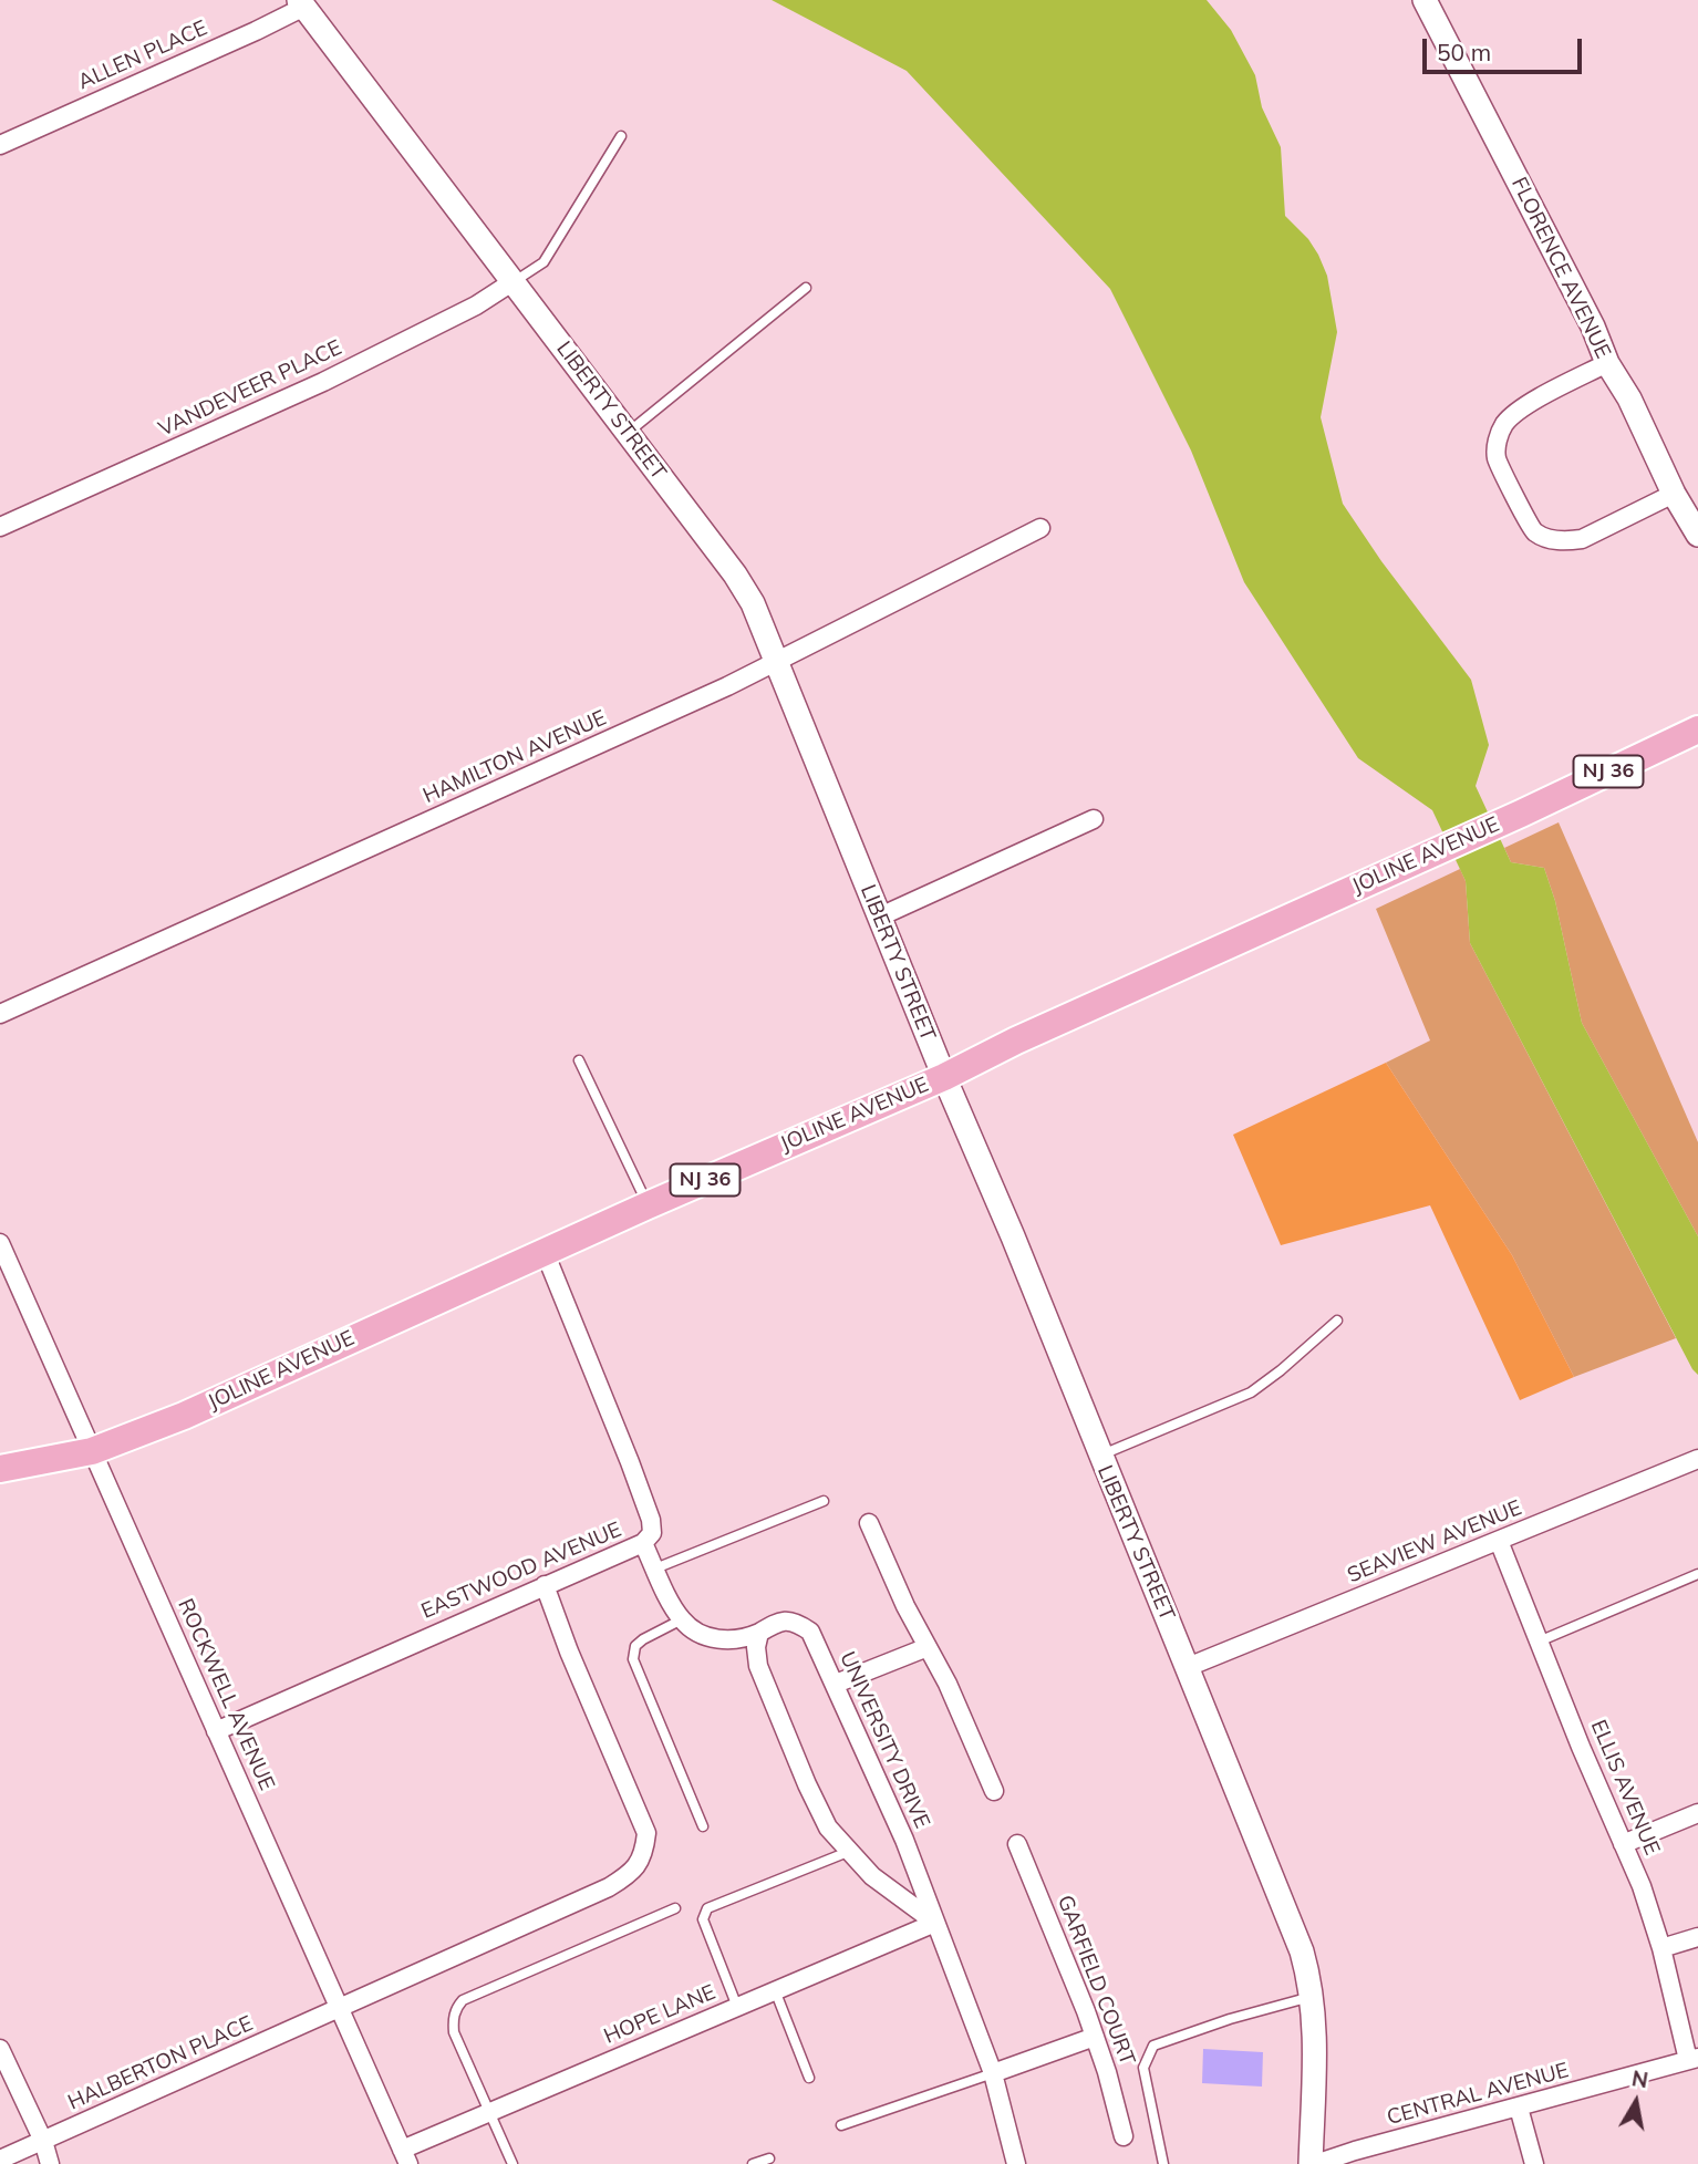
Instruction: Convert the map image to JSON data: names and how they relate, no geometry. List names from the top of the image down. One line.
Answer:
{"streets":{"main road":["NJ 36","JOLINE AVENUE"],"street":["ALLEN PLACE","FLORENCE AVENUE","VANDEVEER PLACE","LIBERTY STREET","HAMILTON AVENUE","SEAVIEW AVENUE","EASTWOOD AVENUE","ROCKWELL AVENUE","UNIVERSITY DRIVE","ELLIS AVENUE","GARFIELD COURT","HOPE LANE","HALBERTON PLACE","CENTRAL AVENUE"]},"crossings":[["ALLEN PLACE","LIBERTY STREET"],["VANDEVEER PLACE","LIBERTY STREET"],["LIBERTY STREET","HAMILTON AVENUE"],["LIBERTY STREET","JOLINE AVENUE"],["LIBERTY STREET","SEAVIEW AVENUE"],["LIBERTY STREET","CENTRAL AVENUE"],["JOLINE AVENUE","EASTWOOD AVENUE"],["JOLINE AVENUE","ROCKWELL AVENUE"],["SEAVIEW AVENUE","ELLIS AVENUE"],["EASTWOOD AVENUE","ROCKWELL AVENUE"],["EASTWOOD AVENUE","HALBERTON PLACE"],["ROCKWELL AVENUE","HOPE LANE"],["ROCKWELL AVENUE","HALBERTON PLACE"],["UNIVERSITY DRIVE","HOPE LANE"],["ELLIS AVENUE","CENTRAL AVENUE"]],"scale_bar":"50 m","north":"top"}
